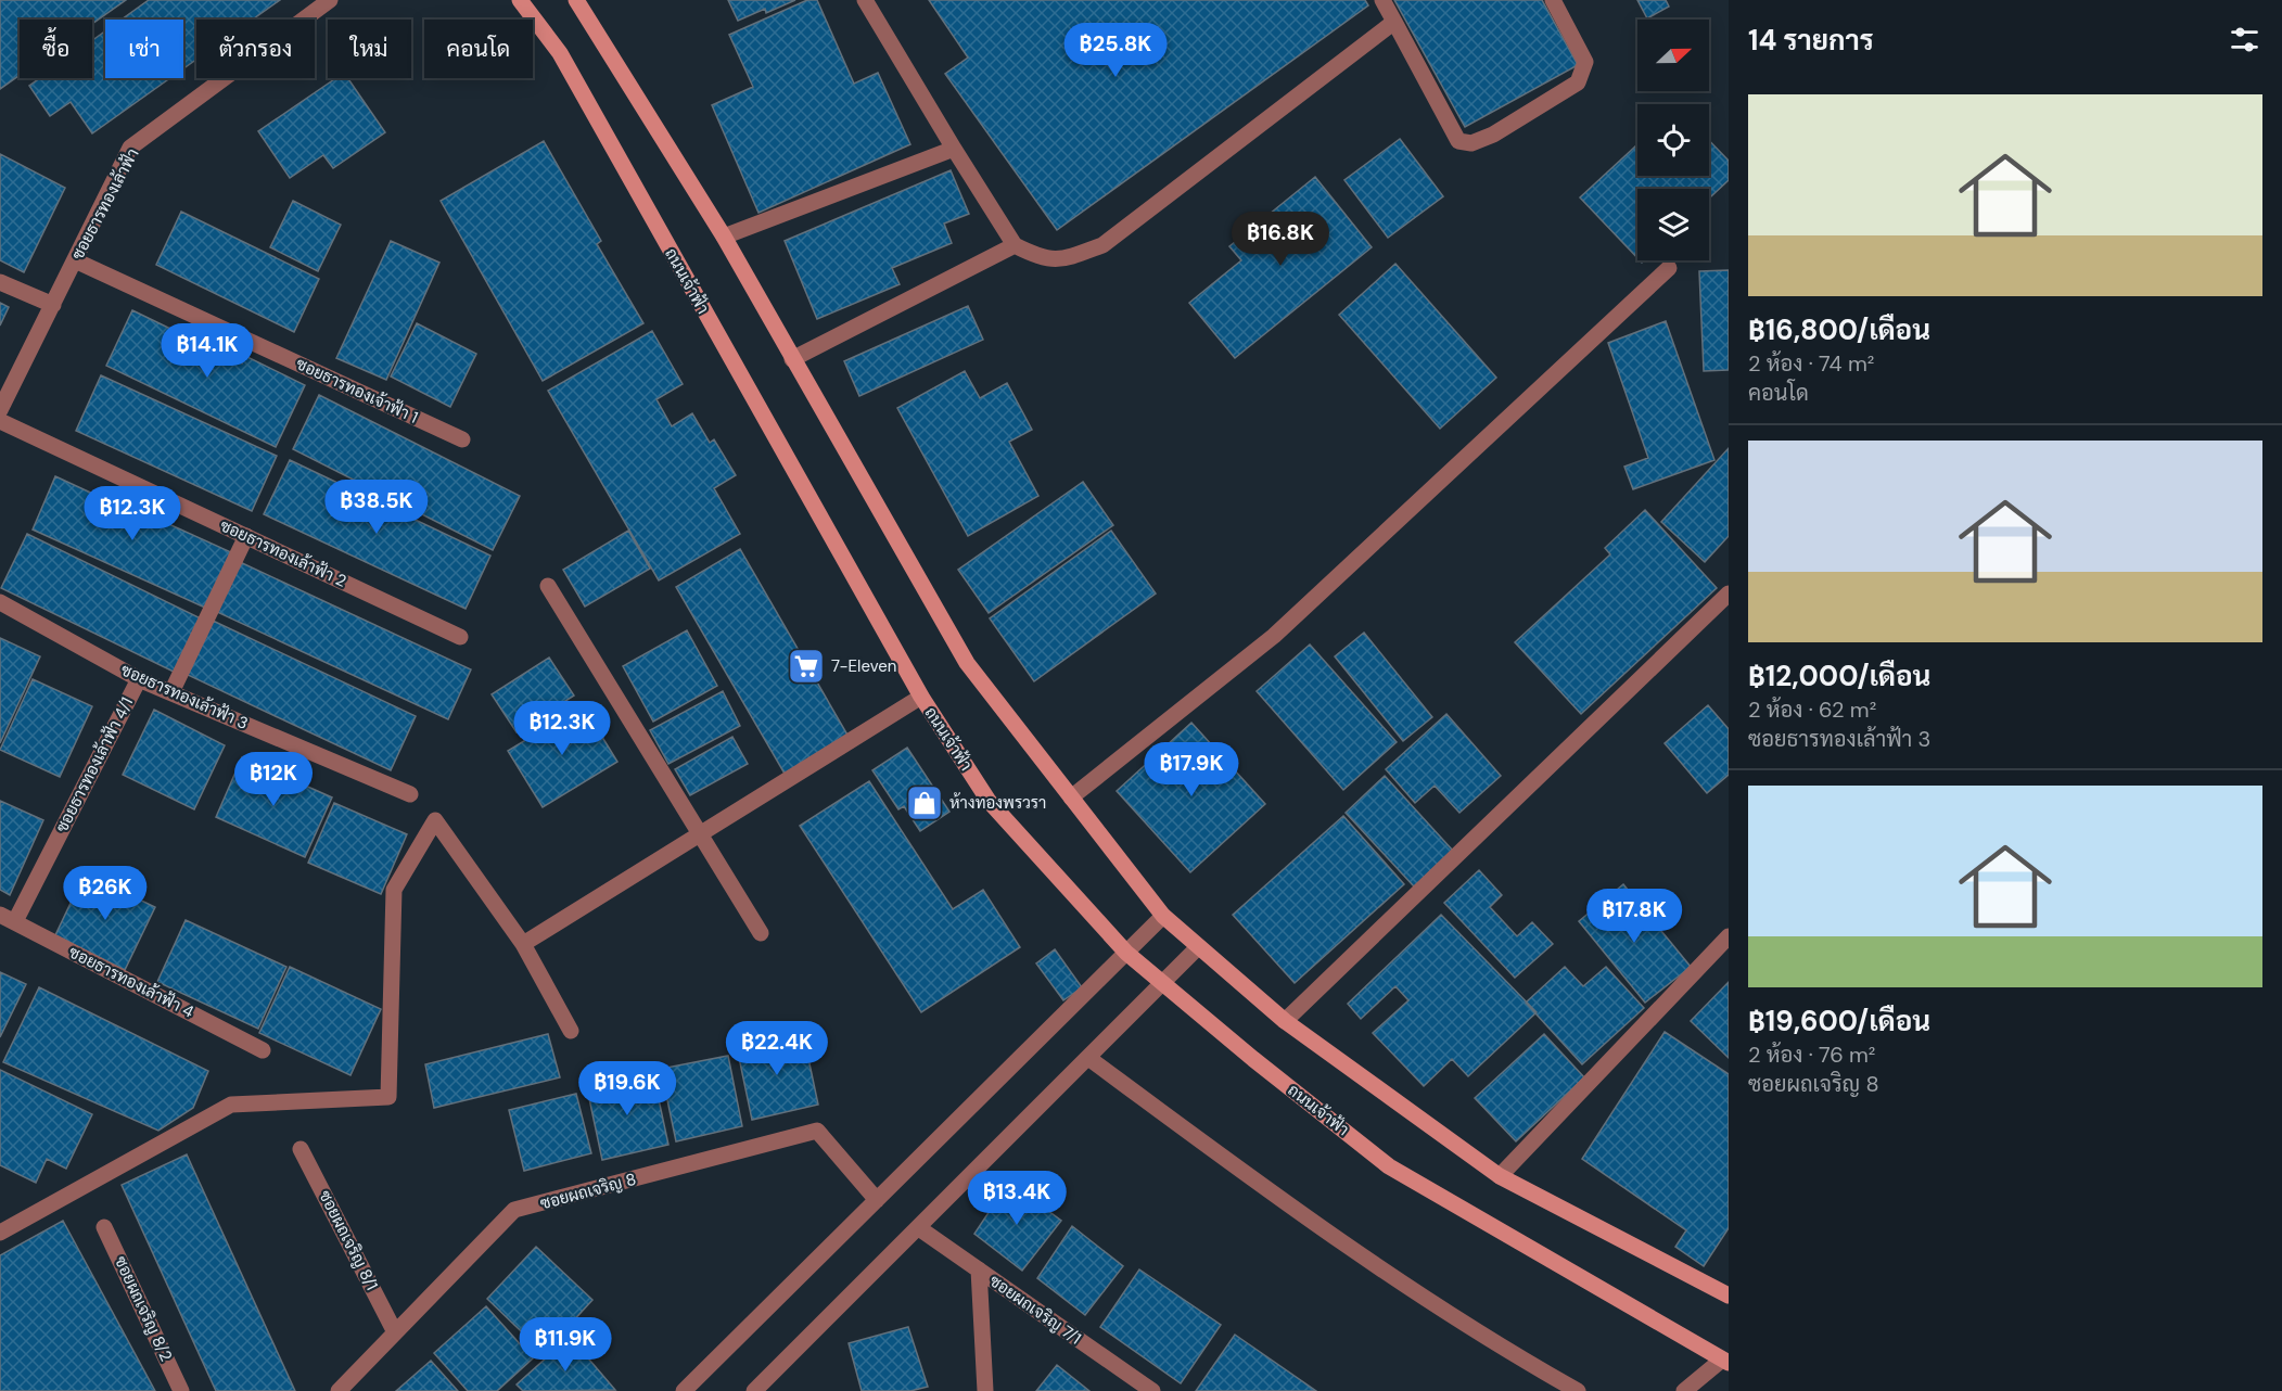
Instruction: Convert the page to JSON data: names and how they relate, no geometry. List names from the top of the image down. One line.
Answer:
{"streets":{"main road":["ถนนเจ้าฟ้า"],"street":["ซอยธารทองเล้าฟ้า","ซอยธารทองเจ้าฟ้า 1","ซอยธารทองเล้าฟ้า 2","ซอยธารทองเล้าฟ้า 3","ซอยธารทองเล้าฟ้า 4/1","ซอยธารทองเล้าฟ้า 4","ซอยผถเจริญ 8","ซอยผถเจริญ 8/1","ซอยผถเจริญ 8/2","ซอยผถเจริญ 7/1"]},"crossings":[["ซอยธารทองเล้าฟ้า","ซอยธารทองเจ้าฟ้า 1"],["ซอยธารทองเล้าฟ้า 3","ซอยธารทองเล้าฟ้า 4/1"],["ซอยธารทองเล้าฟ้า 4/1","ซอยธารทองเล้าฟ้า 4"],["ซอยผถเจริญ 8","ซอยผถเจริญ 8/1"]],"places":{"supermarket":["7-Eleven"],"shop":["ห้างทองพรวรา"]},"north":"right","page":{"heading":"14 รายการ","chip":["ซื้อ","เช่า","ตัวกรอง","ใหม่","คอนโด"],"price":["฿25.8K","฿16.8K","฿14.1K","฿38.5K","฿12.3K","฿12.3K","฿17.9K","฿12K","฿26K","฿17.8K","฿22.4K","฿19.6K","฿13.4K","฿11.9K"],"list":[{"name":"฿16,800/เดือน","note":"2 ห้อง · 74 m² · คอนโด"},{"name":"฿12,000/เดือน","note":"2 ห้อง · 62 m² · ซอยธารทองเล้าฟ้า 3"},{"name":"฿19,600/เดือน","note":"2 ห้อง · 76 m² · ซอยผถเจริญ 8"}]}}
